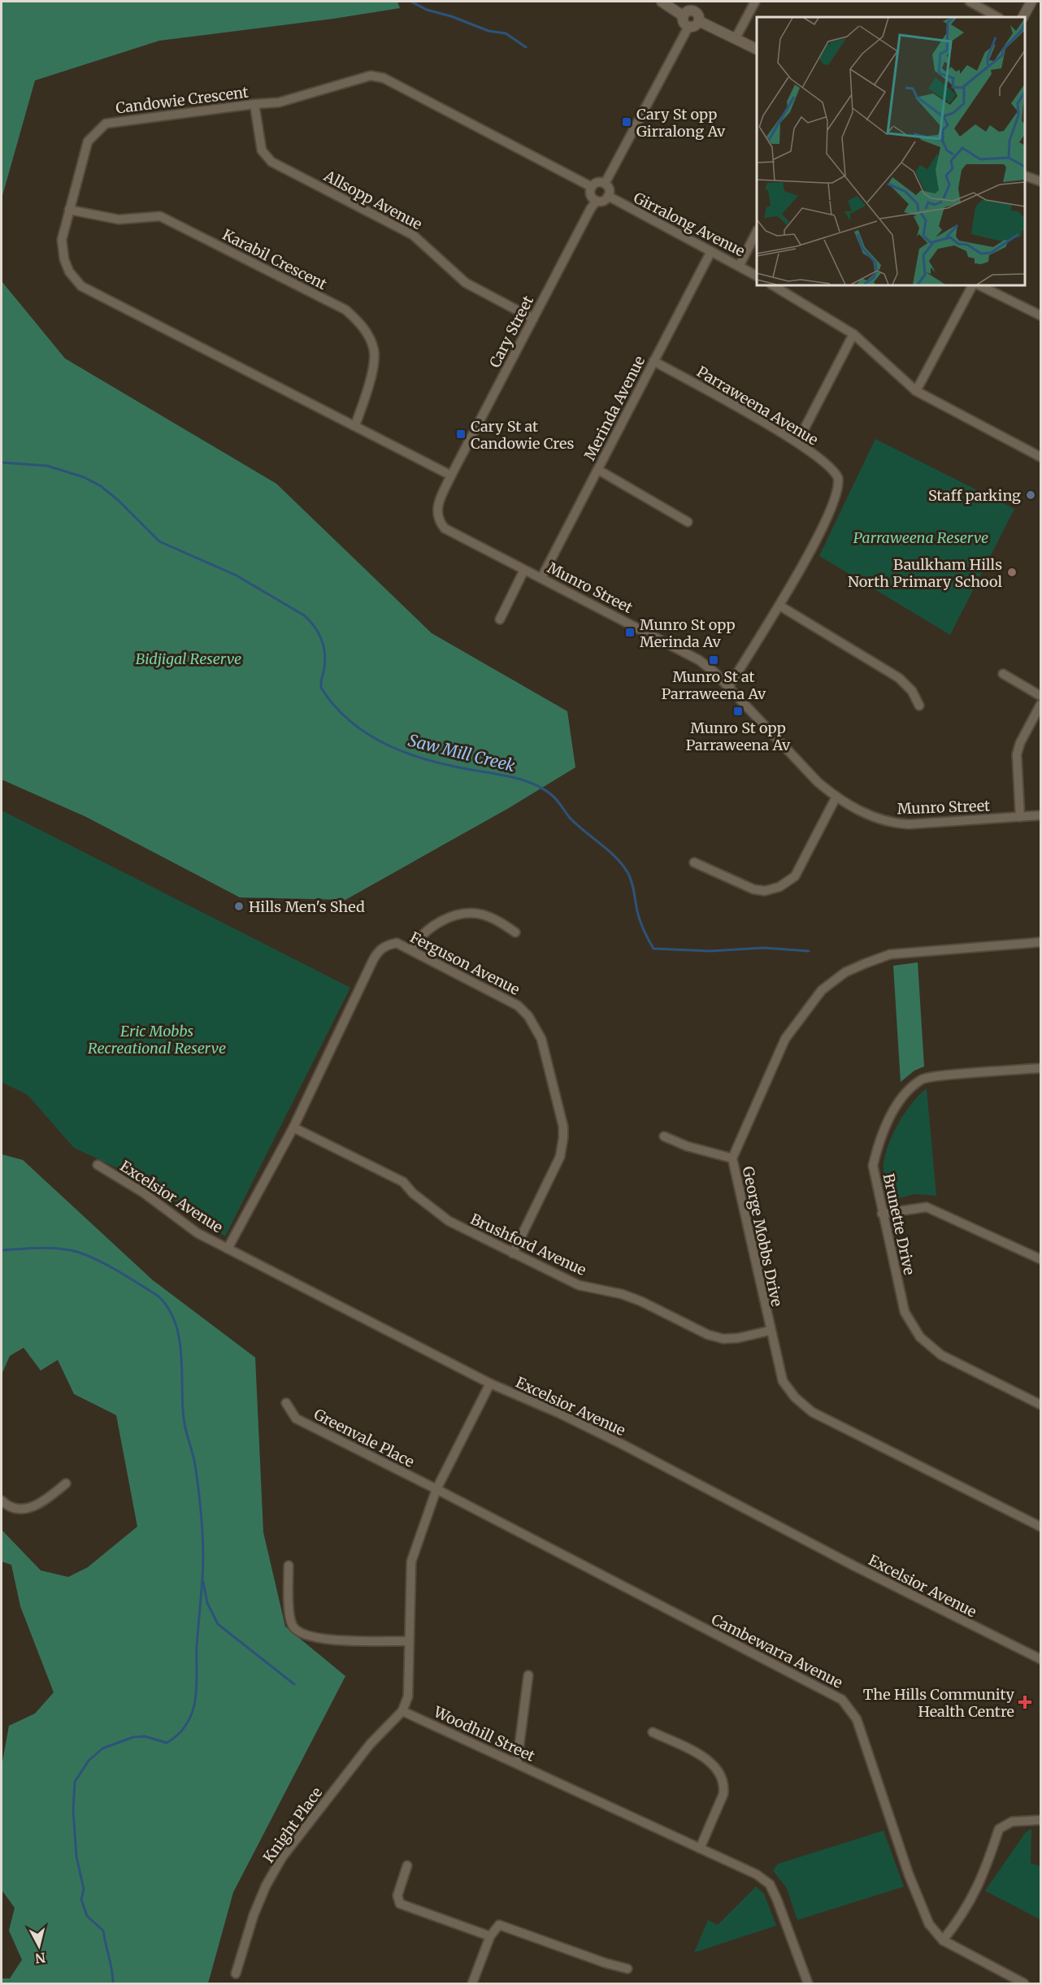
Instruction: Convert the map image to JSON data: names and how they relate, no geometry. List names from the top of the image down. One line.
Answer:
{"streets":{"street":["Candowie Crescent","Allsopp Avenue","Girralong Avenue","Karabil Crescent","Cary Street","Parraweena Avenue","Merinda Avenue","Munro Street","Ferguson Avenue","Excelsior Avenue","Brunette Drive","George Mobbs Drive","Brushford Avenue","Greenvale Place","Cambewarra Avenue","Woodhill Street","Knight Place"]},"crossings":[["Candowie Crescent","Allsopp Avenue"],["Candowie Crescent","Girralong Avenue"],["Candowie Crescent","Karabil Crescent"],["Candowie Crescent","Cary Street"],["Candowie Crescent","Munro Street"],["Allsopp Avenue","Cary Street"],["Girralong Avenue","Cary Street"],["Girralong Avenue","Merinda Avenue"],["Cary Street","Munro Street"],["Parraweena Avenue","Merinda Avenue"],["Parraweena Avenue","Munro Street"],["Merinda Avenue","Munro Street"],["Ferguson Avenue","Excelsior Avenue"],["Ferguson Avenue","Brushford Avenue"],["George Mobbs Drive","Brushford Avenue"],["Greenvale Place","Cambewarra Avenue"],["Woodhill Street","Knight Place"]],"water":["Saw Mill Creek"],"parks":["Parraweena Reserve","Bidjigal Reserve","Eric Mobbs Recreational Reserve"],"places":{"transit":["Cary St opp Girralong Av","Cary St at Candowie Cres","Munro St opp Merinda Av","Munro St at Parraweena Av","Munro St opp Parraweena Av"],"other":["Staff parking","Baulkham Hills North Primary School","Hills Men's Shed"],"health":["The Hills Community Health Centre"]},"north":"bottom"}
